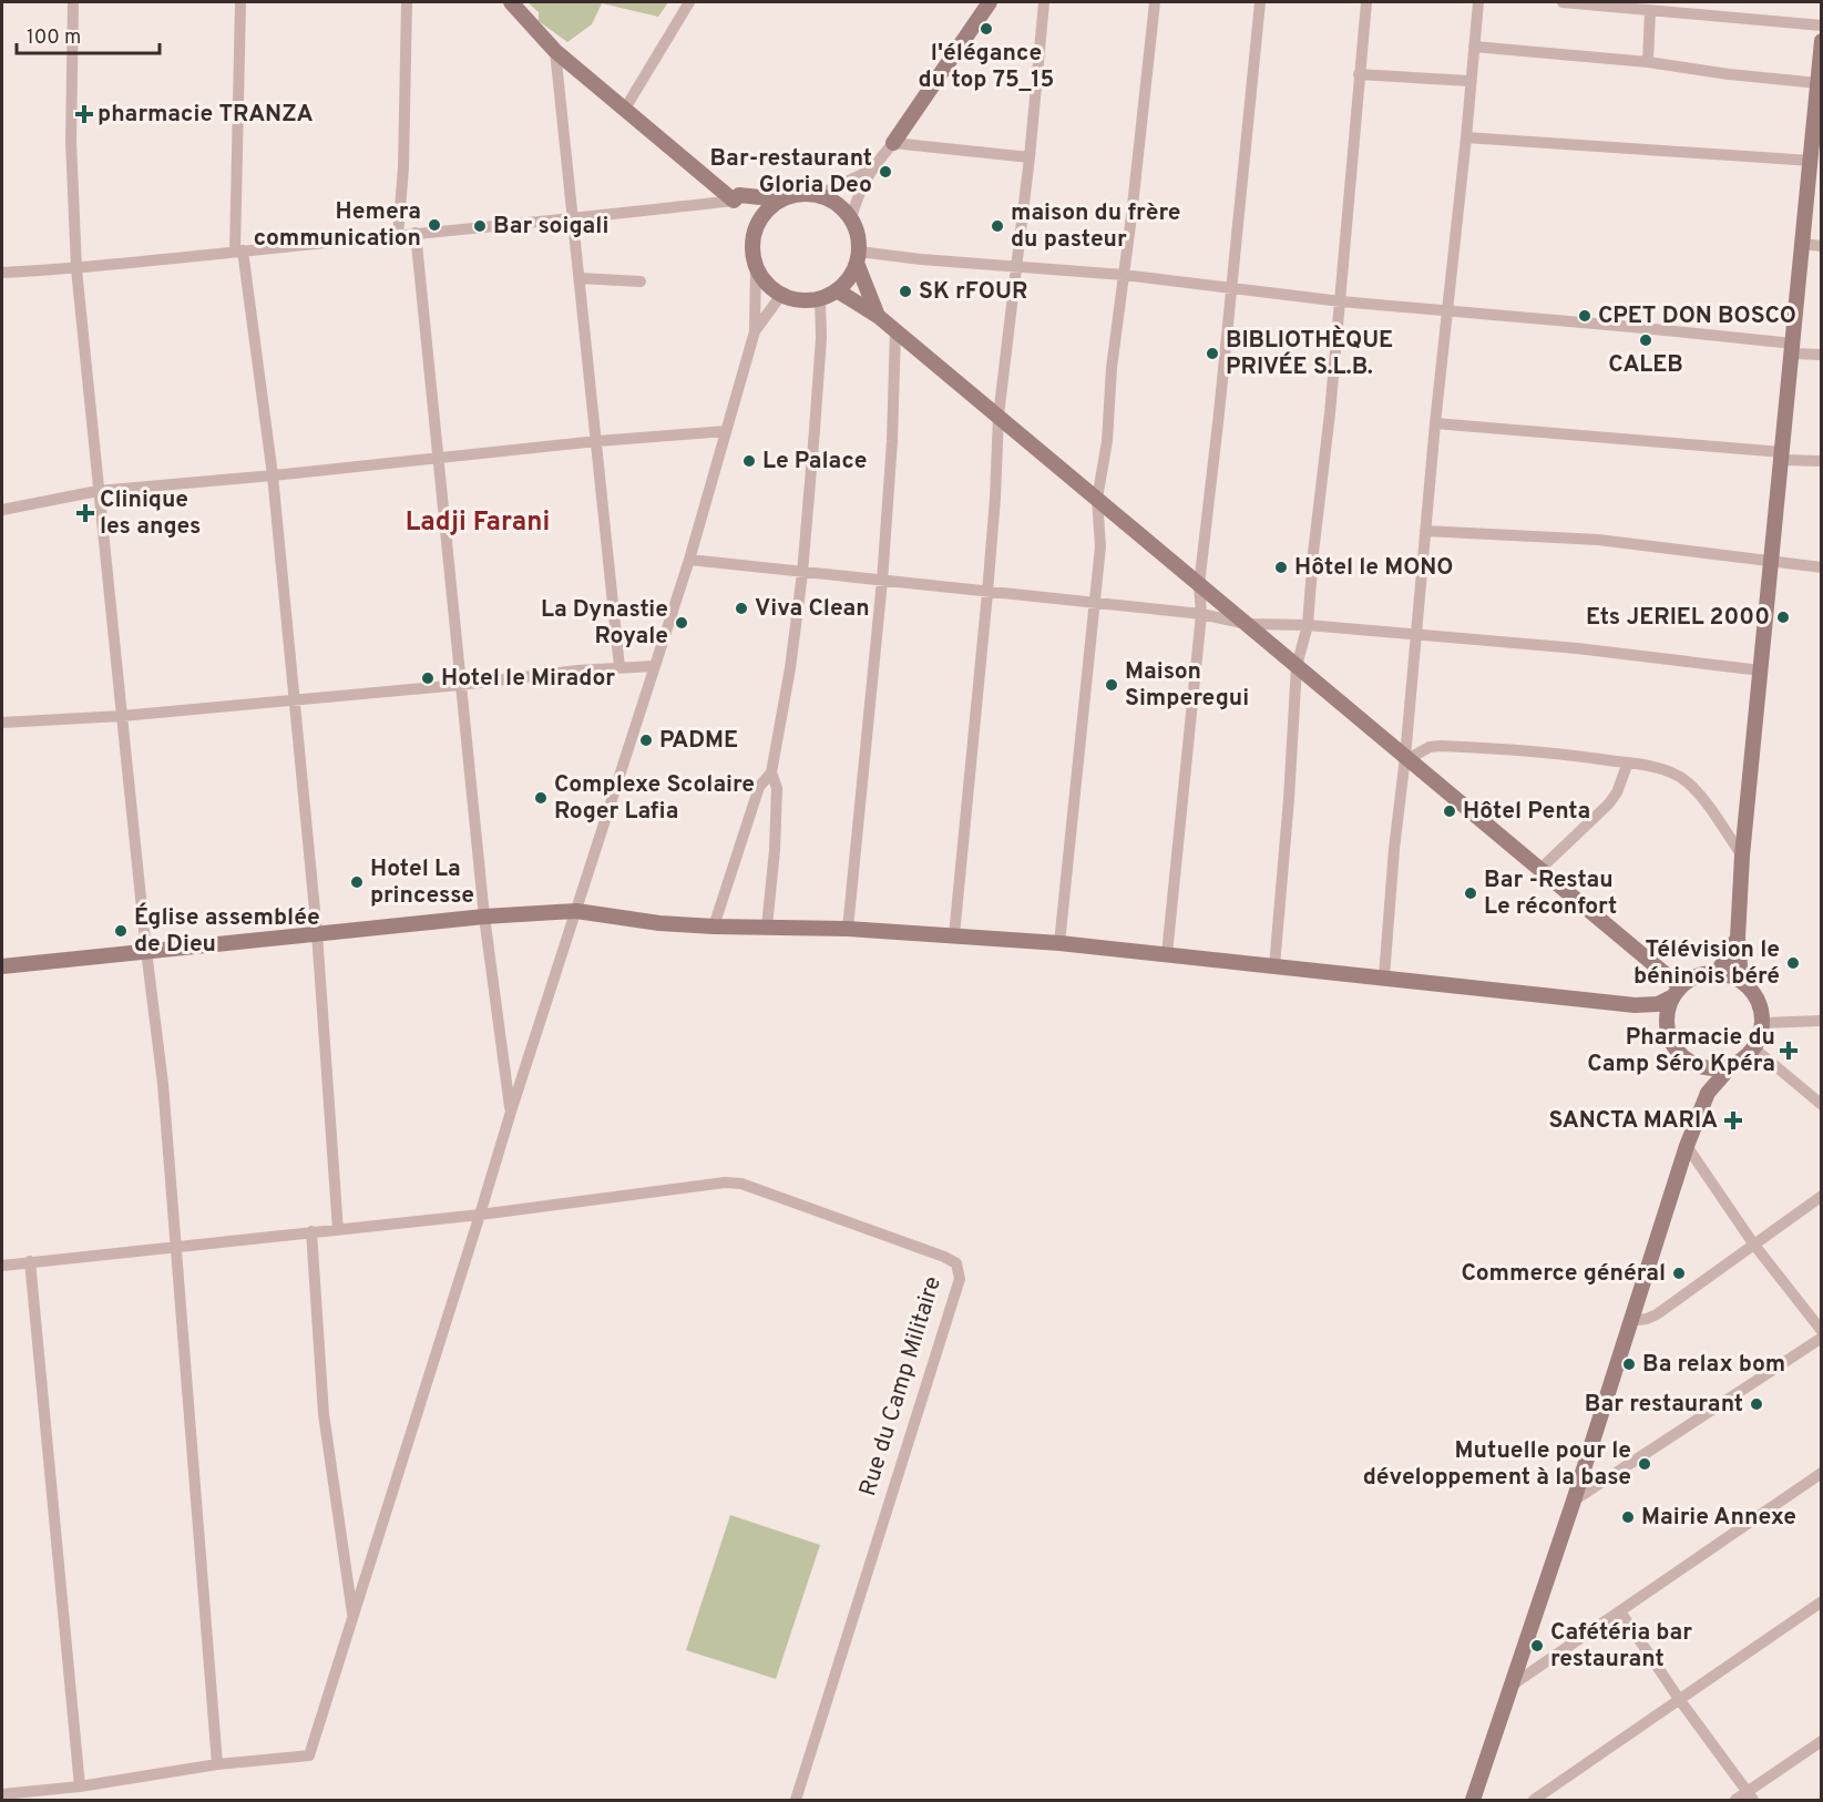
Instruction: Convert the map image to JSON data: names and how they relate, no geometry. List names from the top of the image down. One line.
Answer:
{"streets":{"street":["Rue du Camp Militaire"]},"districts":["Ladji Farani"],"places":{"other":["l'élégance du top 75_15","Bar-restaurant Gloria Deo","Hemera communication","Bar soigali","maison du frère du pasteur","SK rFOUR","CPET DON BOSCO","CALEB","BIBLIOTHÈQUE PRIVÉE S.L.B.","Le Palace","Hôtel le MONO","Viva Clean","Ets JERIEL 2000","La Dynastie Royale","Hotel le Mirador","Maison Simperegui","PADME","Complexe Scolaire Roger Lafia","Hôtel Penta","Hotel La princesse","Bar -Restau Le réconfort","Église assemblée de Dieu","Télévision le béninois béré","Commerce général","Ba relax bom","Bar restaurant","Mutuelle pour le développement à la base","Mairie Annexe","Cafétéria bar restaurant"],"health":["pharmacie TRANZA","Clinique les anges","Pharmacie du Camp Séro Kpéra","SANCTA MARIA"]},"scale_bar":"100 m"}
